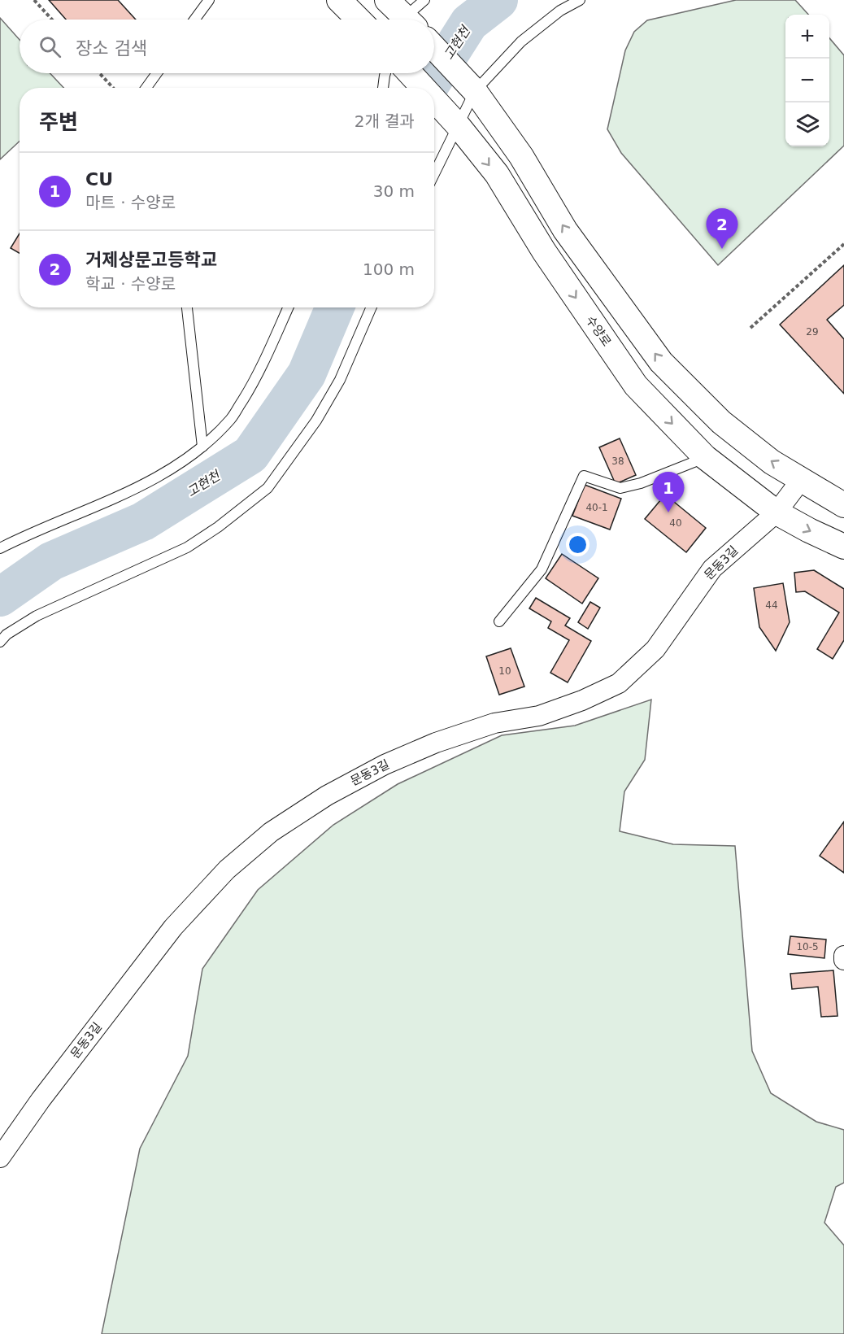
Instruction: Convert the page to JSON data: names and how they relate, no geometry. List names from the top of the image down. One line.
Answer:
{"streets":{"street":["수양로","문동3길"]},"crossings":[["수양로","문동3길"]],"water":["고현천"],"house_numbers":["29","38","40-1","40","44","10","10-5"],"page":{"map_buttons":["+","−"],"search":"장소 검색","heading":["주변","2개 결과"],"list":[{"mark":"1","name":"CU","note":"마트 · 수양로","value":"30 m"},{"mark":"2","name":"거제상문고등학교","note":"학교 · 수양로","value":"100 m"}],"pins":["2","1"]}}
